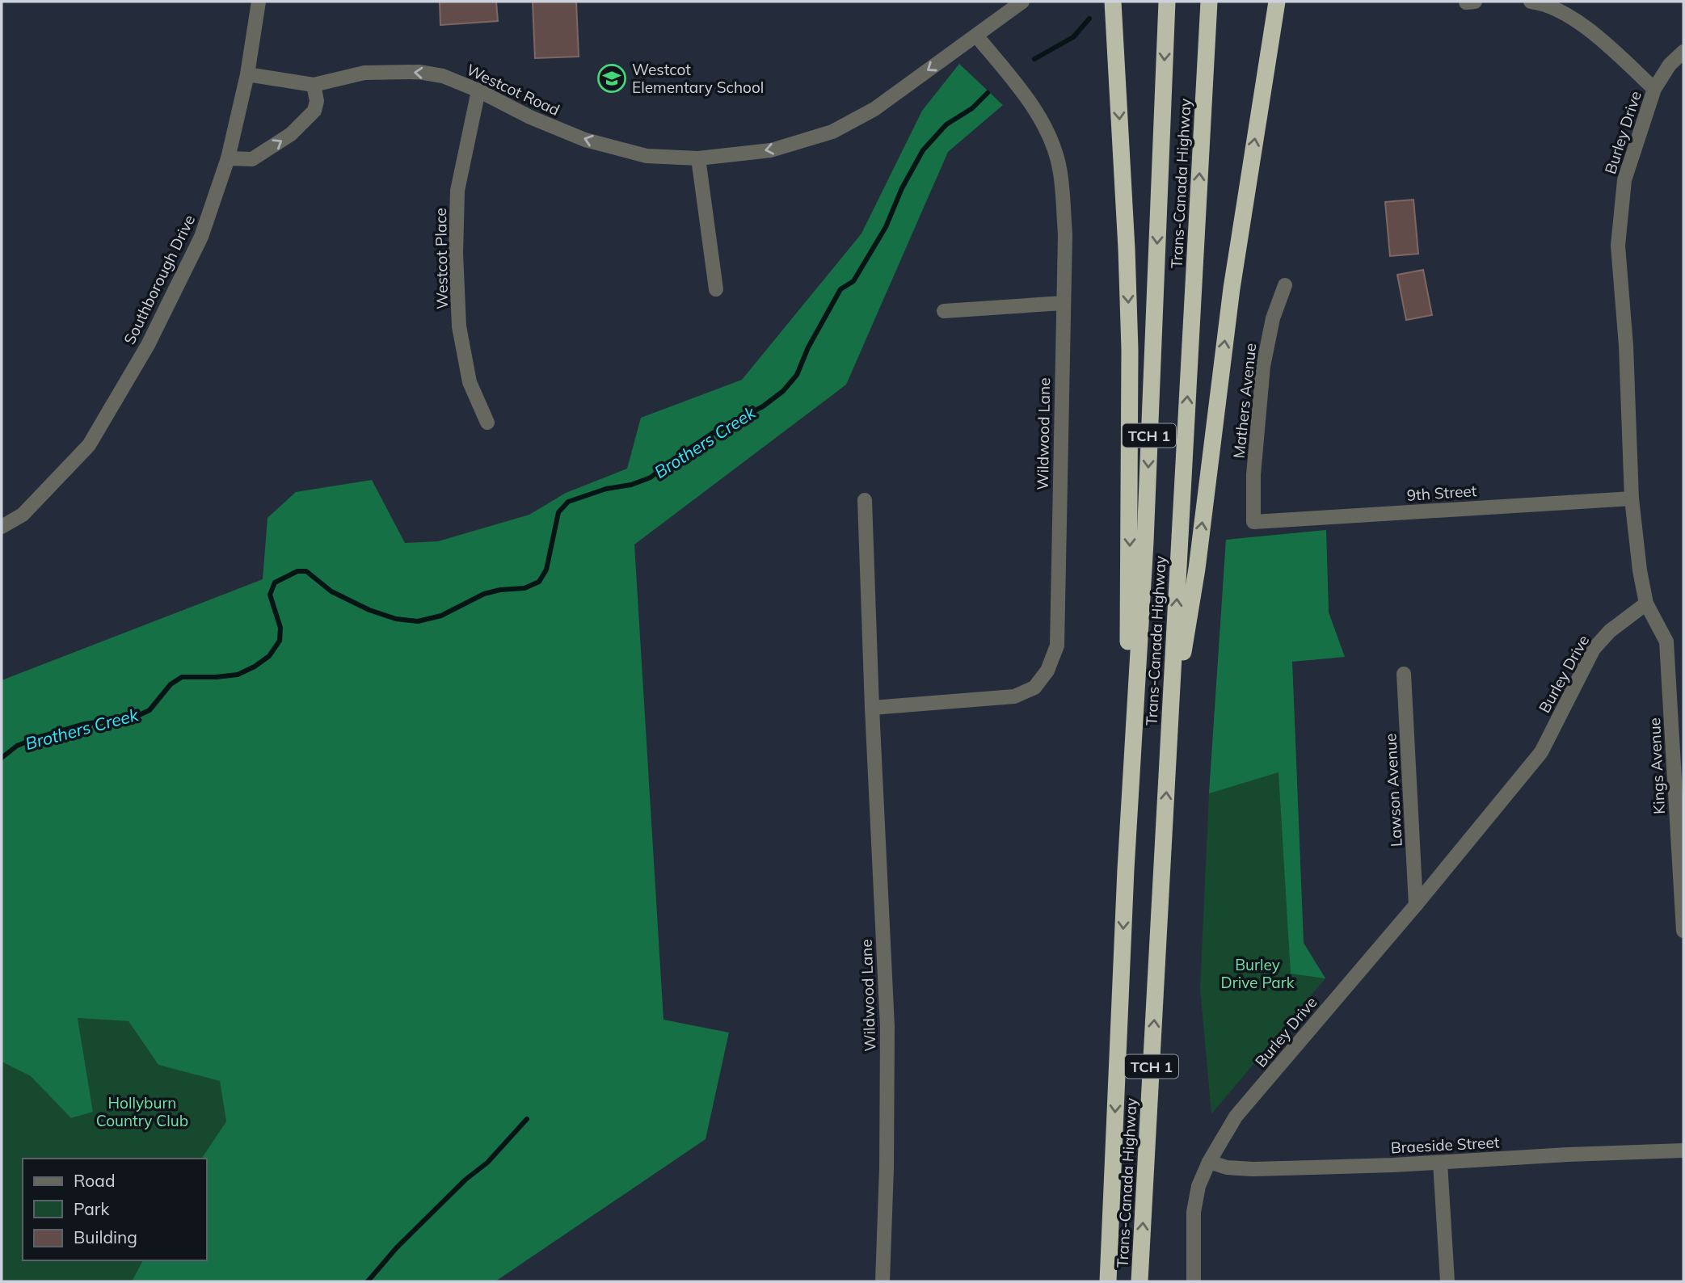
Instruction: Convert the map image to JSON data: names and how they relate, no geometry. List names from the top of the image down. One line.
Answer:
{"streets":{"highway":["Trans-Canada Highway","TCH 1"],"street":["Westcot Road","Burley Drive","Westcot Place","Southborough Drive","Mathers Avenue","Wildwood Lane","9th Street","Kings Avenue","Lawson Avenue","Braeside Street"]},"crossings":[["Westcot Road","Westcot Place"],["Westcot Road","Southborough Drive"],["Westcot Road","Wildwood Lane"],["Burley Drive","9th Street"],["Burley Drive","Kings Avenue"],["Burley Drive","Lawson Avenue"],["Burley Drive","Braeside Street"],["Mathers Avenue","9th Street"]],"one_way":["Westcot Road"],"water":["Brothers Creek"],"parks":["Burley Drive Park","Hollyburn Country Club"],"places":{"school or university":["Westcot Elementary School"]},"legend":["Road","Park","Building"]}
